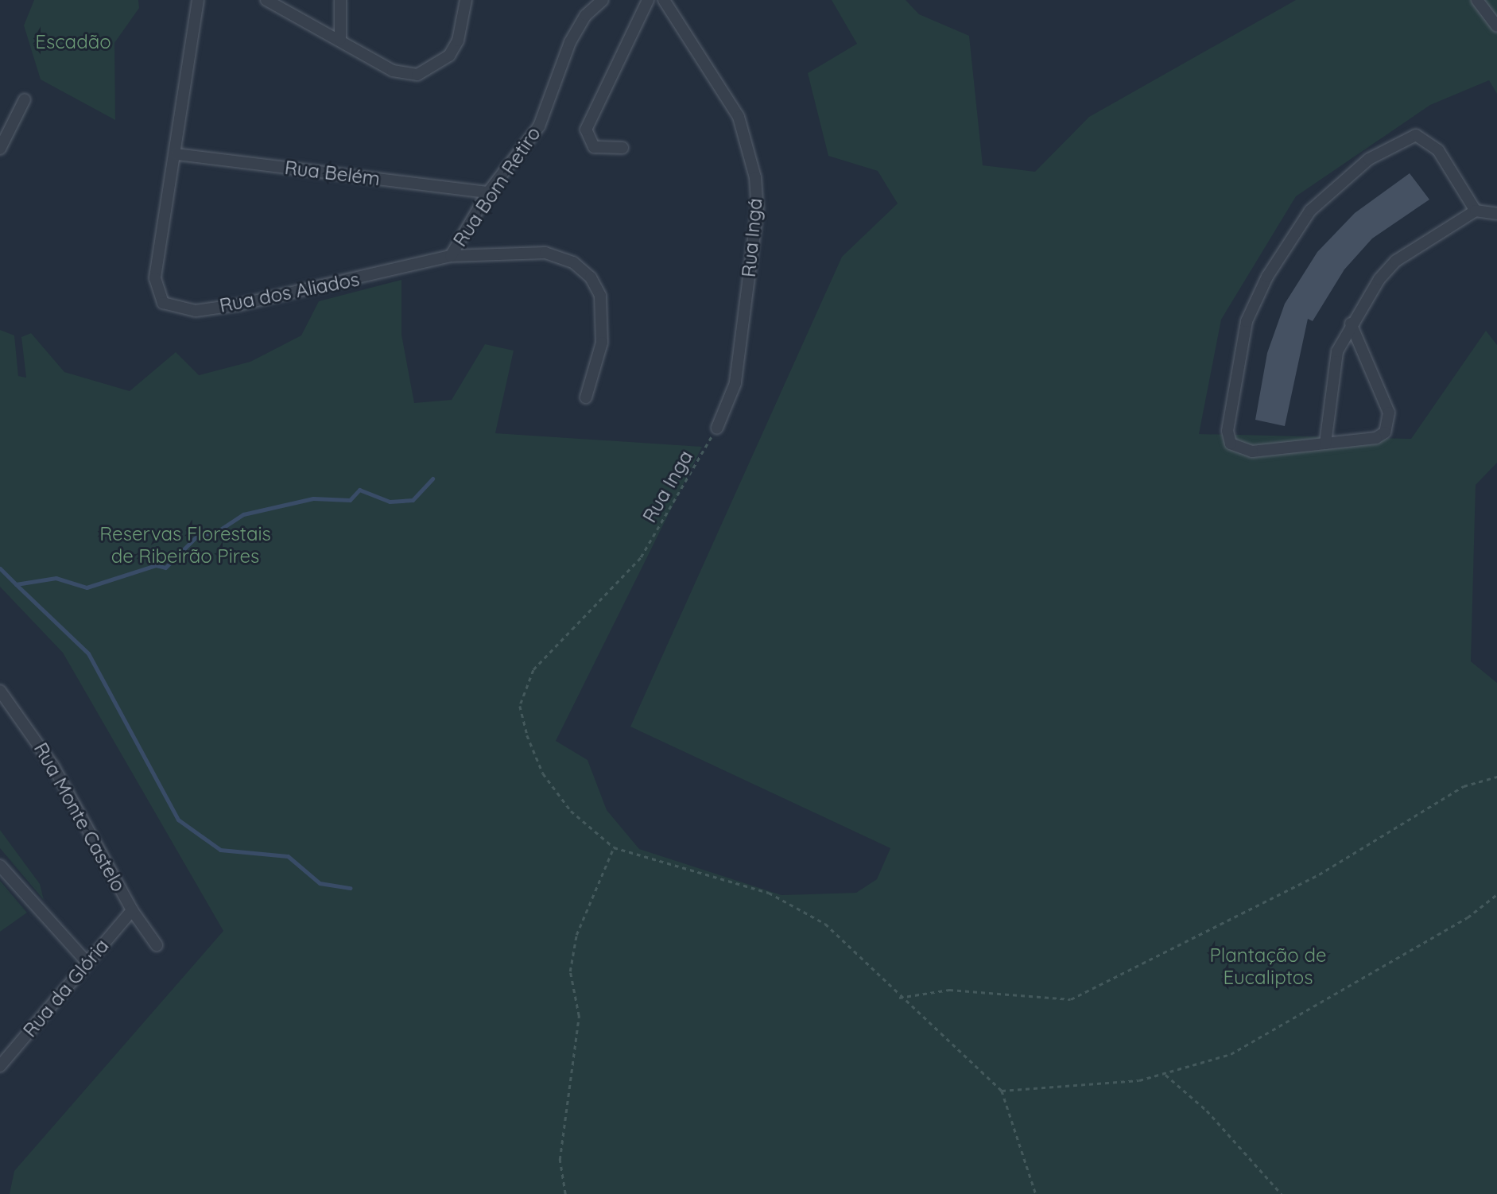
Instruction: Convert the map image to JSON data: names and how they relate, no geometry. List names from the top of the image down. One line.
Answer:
{"streets":{"street":["Rua Belém","Rua Bom Retiro","Rua Ingá","Rua dos Aliados","Rua Monte Castelo","Rua da Glória"],"path":["Rua Inga"]},"crossings":[["Rua Belém","Rua Bom Retiro"],["Rua Belém","Rua dos Aliados"],["Rua Bom Retiro","Rua dos Aliados"],["Rua Ingá","Rua Inga"],["Rua Monte Castelo","Rua da Glória"]],"parks":["Escadão","Reservas Florestais de Ribeirão Pires","Plantação de Eucaliptos"]}
